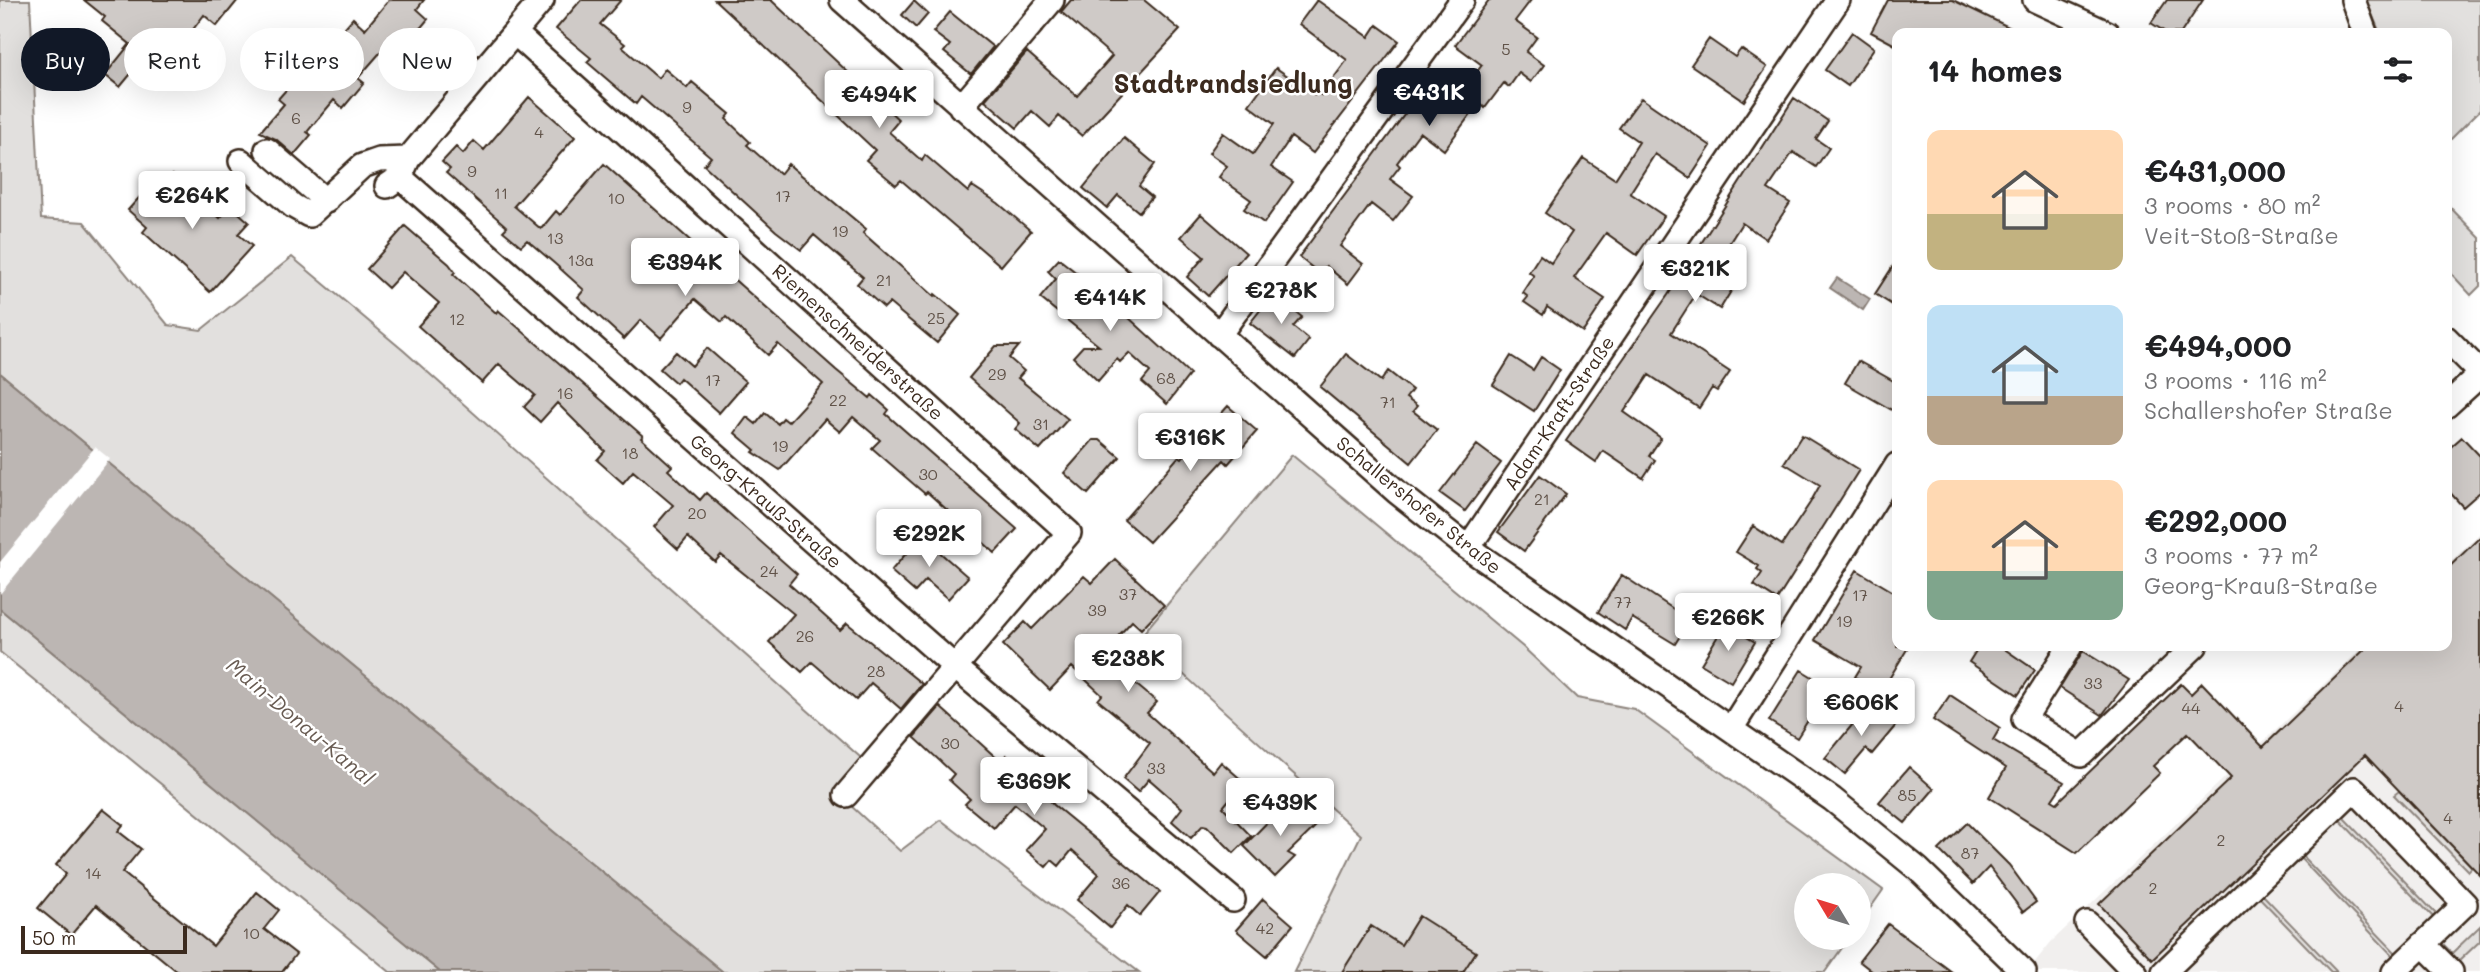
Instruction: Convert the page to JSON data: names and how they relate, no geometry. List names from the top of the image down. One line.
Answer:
{"streets":{"street":["Riemenschneiderstraße","Adam-Kraft-Straße","Georg-Krauß-Straße","Schallershofer Straße"]},"crossings":[["Riemenschneiderstraße","Georg-Krauß-Straße"],["Adam-Kraft-Straße","Schallershofer Straße"]],"districts":["Stadtrandsiedlung"],"water":["Main-Donau-Kanal"],"house_numbers":["5","9","6","4","9","11","17","10","19","13","13a","21","25","12","29","68","17","16","22","71","31","19","18","30","21","20","24","37","17","77","39","19","26","28","33","4","44","30","33","85","4","2","87","14","36","2","42","10"],"scale_bar":"50 m","north":"top left","page":{"chip":["Buy","Rent","Filters","New"],"heading":"14 homes","price":["€431K","€494K","€264K","€394K","€321K","€278K","€414K","€316K","€292K","€266K","€238K","€606K","€369K","€439K"],"list":[{"name":"€431,000","note":"3 rooms · 80 m² · Veit-Stoß-Straße"},{"name":"€494,000","note":"3 rooms · 116 m² · Schallershofer Straße"},{"name":"€292,000","note":"3 rooms · 77 m² · Georg-Krauß-Straße"}],"scale":"50 m"}}
